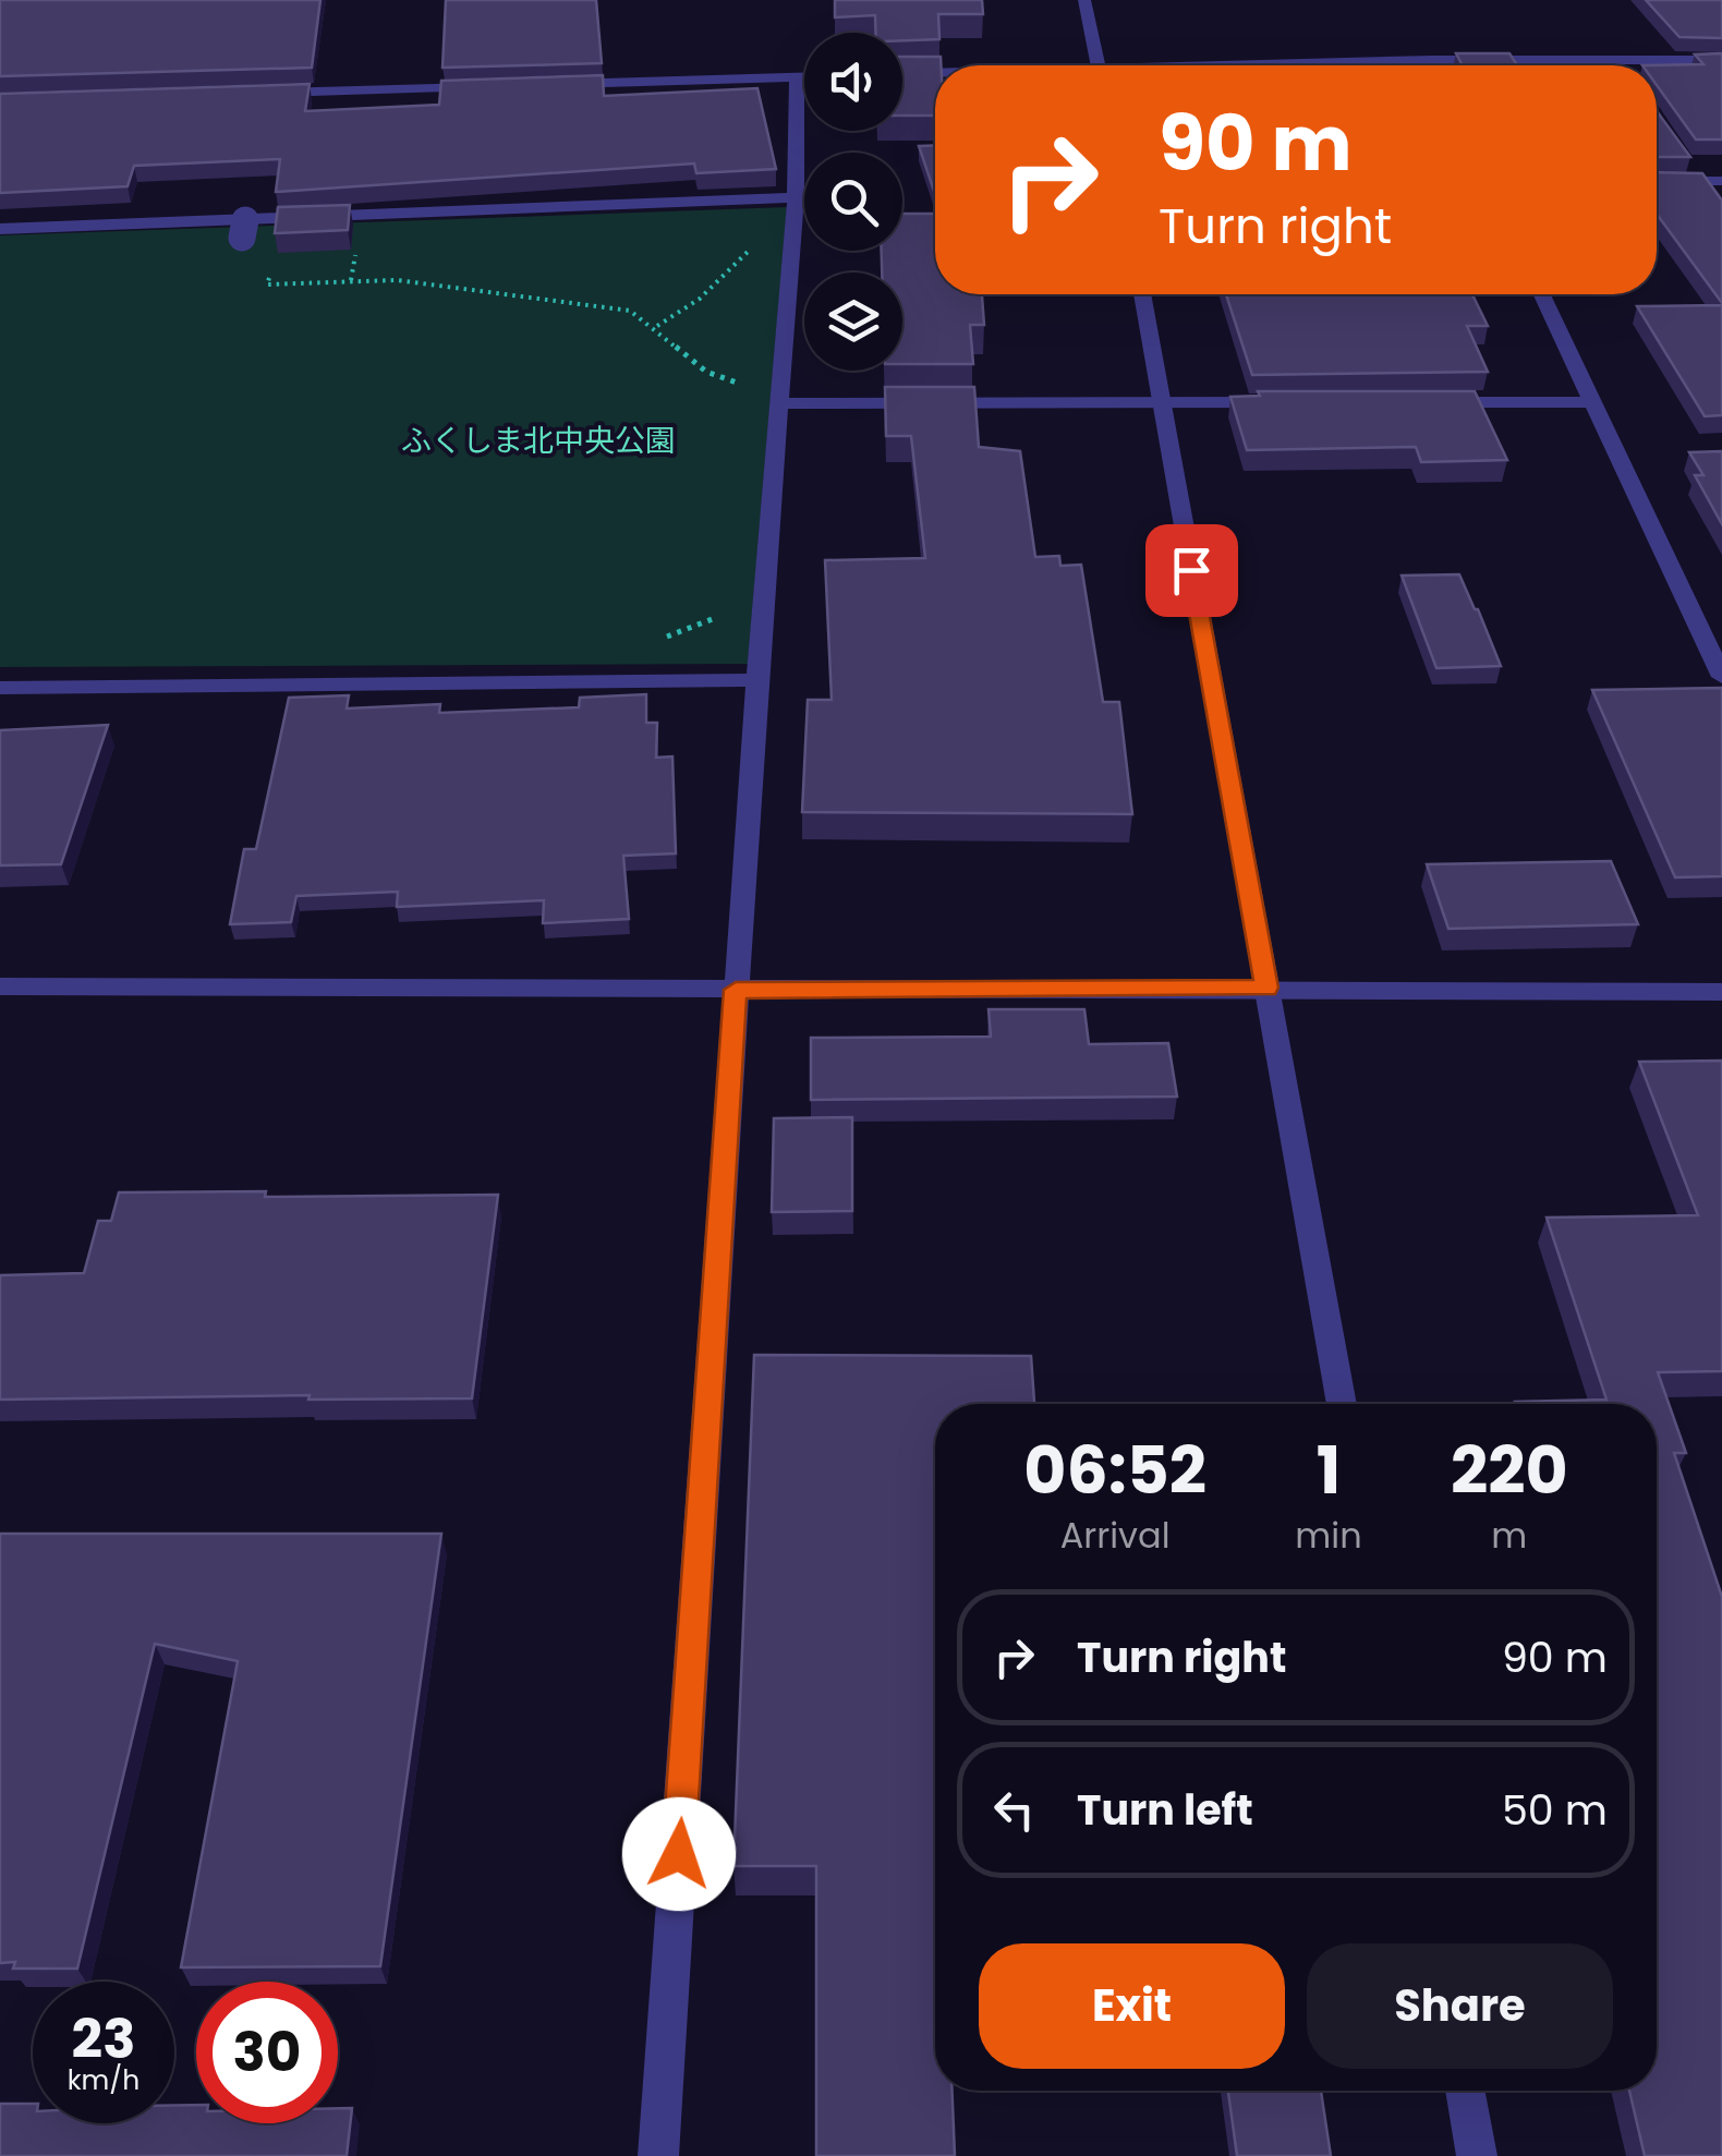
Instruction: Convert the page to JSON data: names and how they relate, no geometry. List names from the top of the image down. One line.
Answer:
{"parks":["ふくしま北中央公園"],"page":{"turn":["90 m","Turn right"],"eta":["06:52","Arrival","1","min","220","m"],"list":[{"name":"Turn right","value":"90 m"},{"name":"Turn left","value":"50 m"}],"buttons":["Exit","Share"],"speed":"23 km/h","limit":"30"}}
